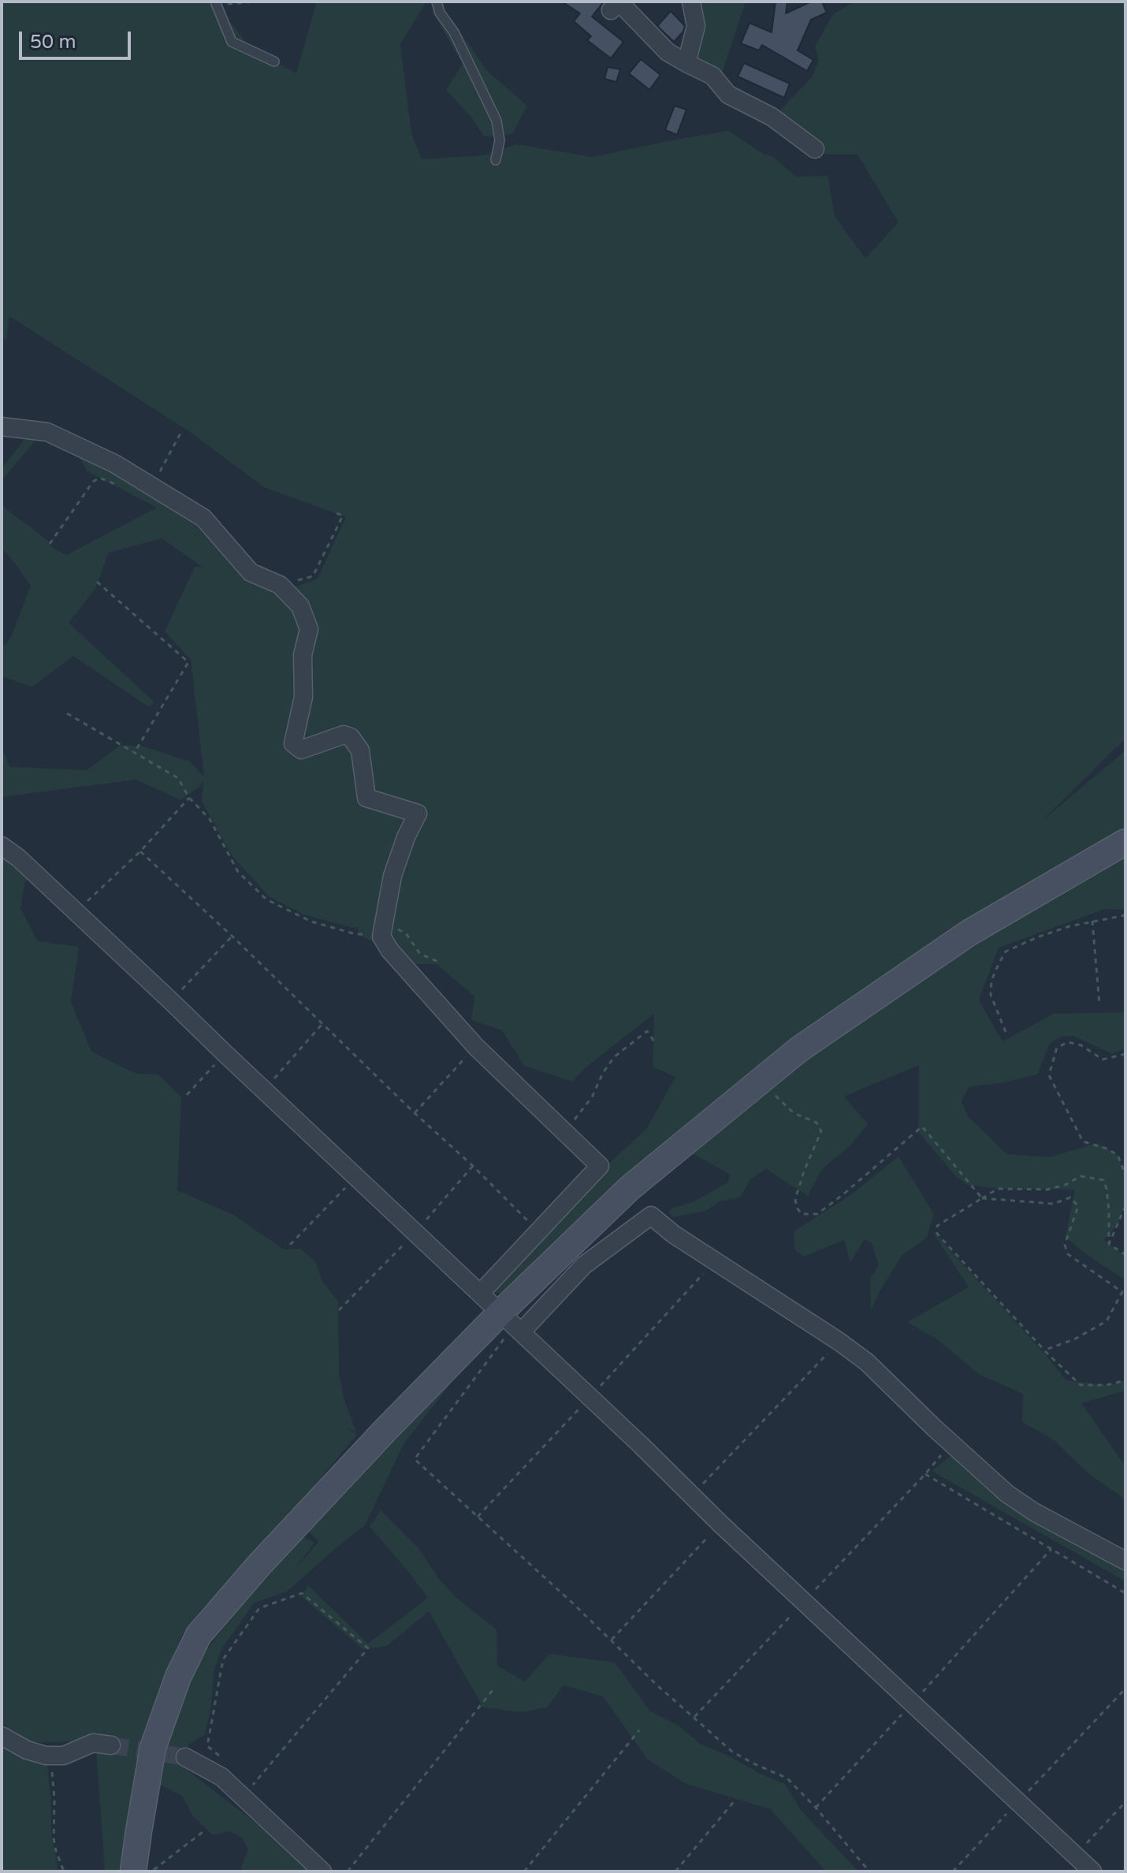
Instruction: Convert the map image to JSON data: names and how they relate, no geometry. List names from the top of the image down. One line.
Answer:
{"scale_bar":"50 m"}
